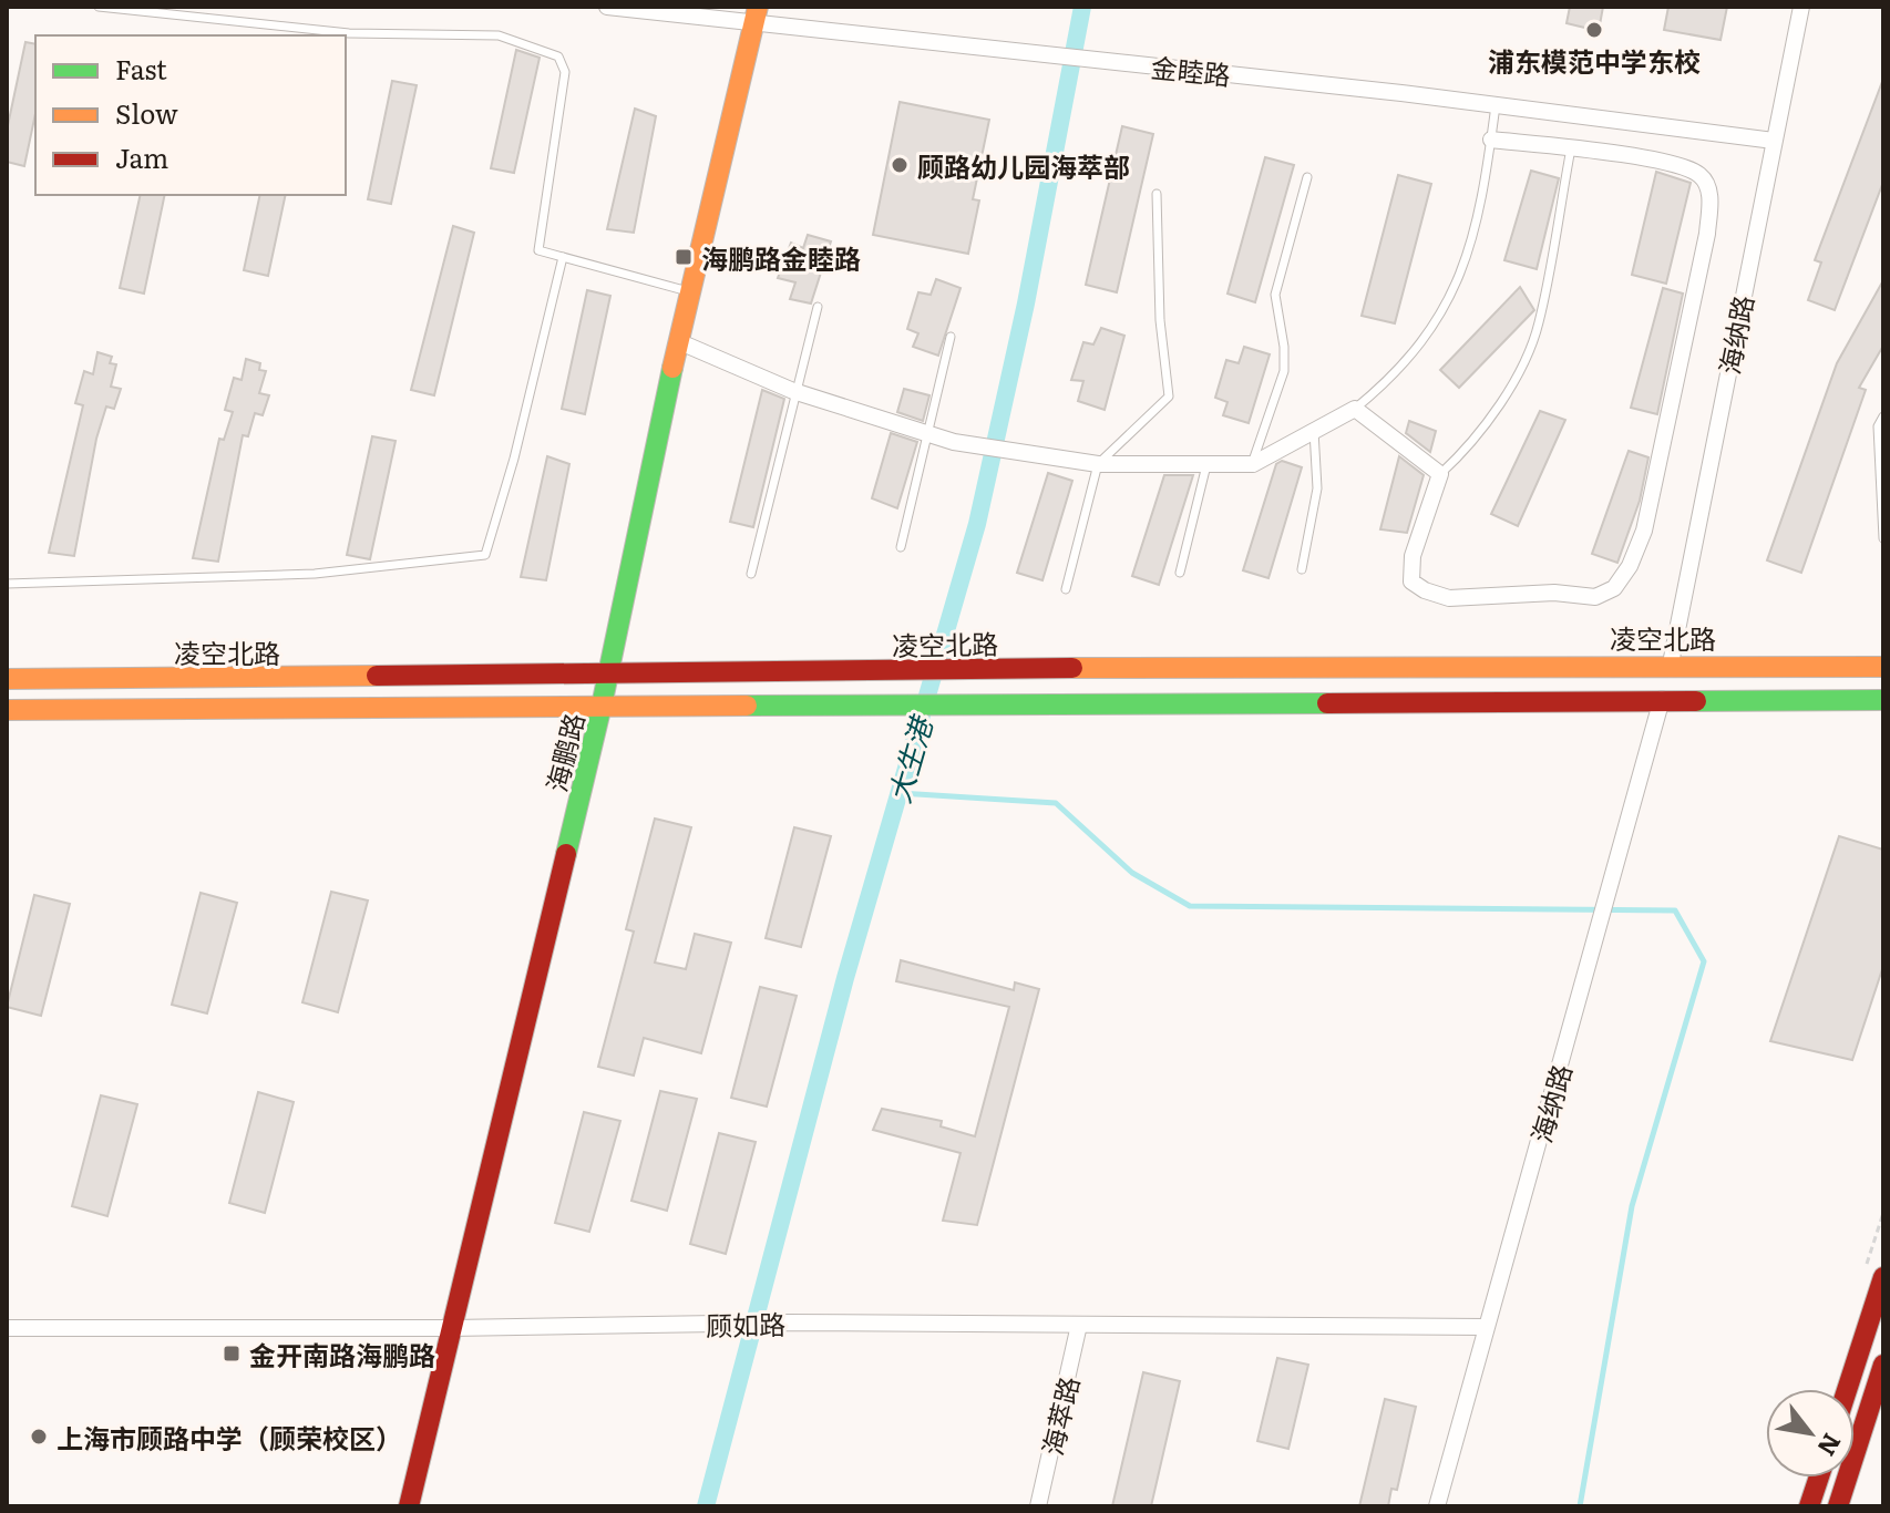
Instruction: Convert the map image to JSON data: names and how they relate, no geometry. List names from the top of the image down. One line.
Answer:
{"streets":{"main road":["凌空北路","海鹏路"],"street":["金睦路","海纳路","顾如路","海萃路"]},"crossings":[["金睦路","海纳路"],["金睦路","海鹏路"],["海纳路","凌空北路"],["海纳路","顾如路"],["凌空北路","海鹏路"],["海鹏路","顾如路"],["顾如路","海萃路"]],"water":["大生港"],"places":{"other":["浦东模范中学东校","顾路幼儿园海萃部","上海市顾路中学（顾荣校区）"],"transit":["海鹏路金睦路","金开南路海鹏路"]},"legend":["Fast","Slow","Jam"],"north":"bottom right"}
